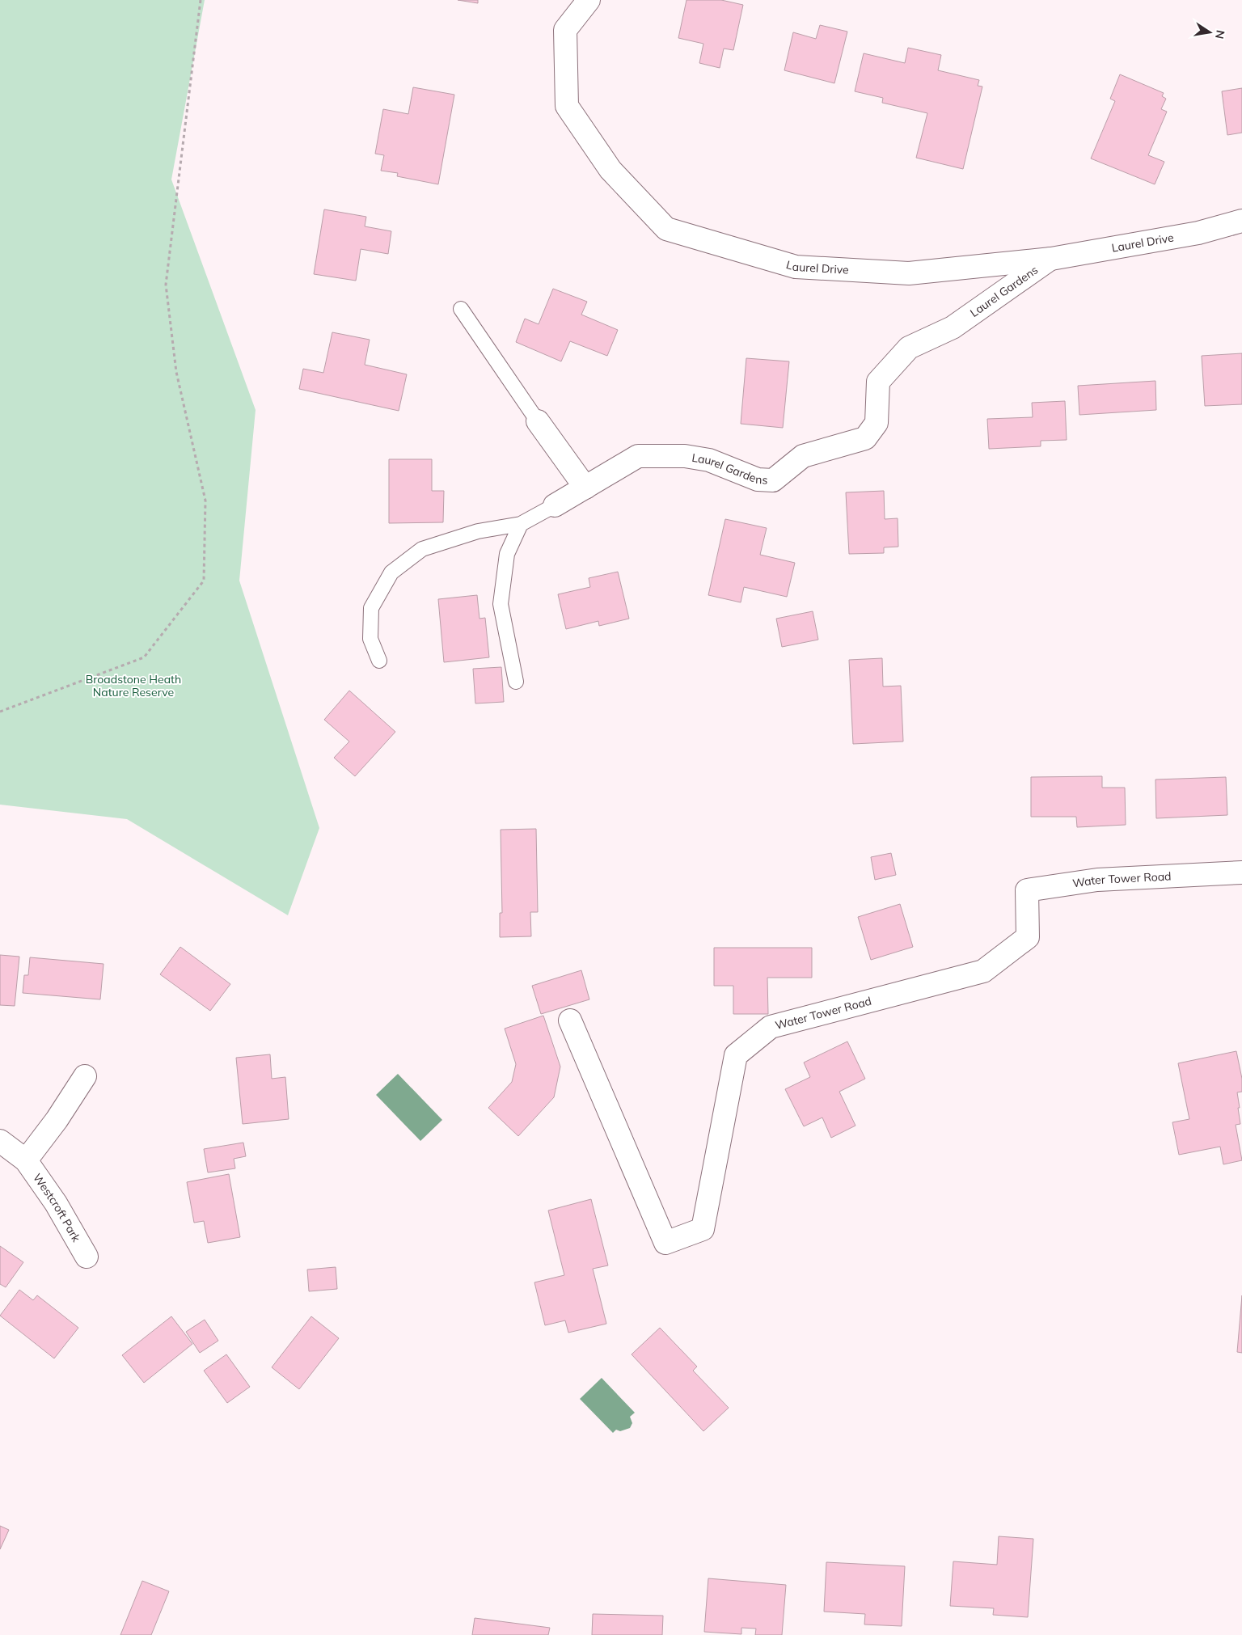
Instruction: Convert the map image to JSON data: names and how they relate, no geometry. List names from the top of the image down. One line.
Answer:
{"streets":{"street":["Laurel Drive","Laurel Gardens","Water Tower Road","Westcroft Park"]},"crossings":[["Laurel Drive","Laurel Gardens"]],"parks":["Broadstone Heath Nature Reserve"],"north":"right"}
